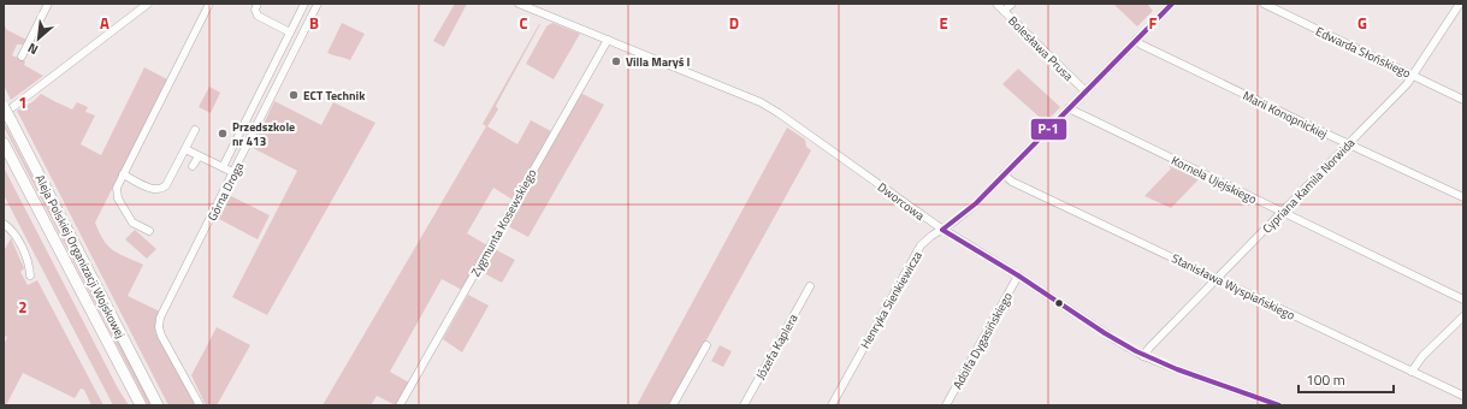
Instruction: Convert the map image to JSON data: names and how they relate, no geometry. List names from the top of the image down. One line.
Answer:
{"streets":{"highway":["Aleja Polskiej Organizacji Wojskowej"],"street":["Bolesława Prusa","Edwarda Słońskiego","Marii Konopnickiej","Kornela Ujejskiego","Cypriana Kamila Norwida","Górna Droga","Dworcowa","Zygmunta Kosewskiego","Stanisława Wyspiańskiego","Henryka Sienkiewicza","Adolfa Dygasińskiego","Józefa Kaplera"]},"crossings":[["Bolesława Prusa","Henryka Sienkiewicza"],["Edwarda Słońskiego","Cypriana Kamila Norwida"],["Marii Konopnickiej","Cypriana Kamila Norwida"],["Marii Konopnickiej","Henryka Sienkiewicza"],["Kornela Ujejskiego","Cypriana Kamila Norwida"],["Kornela Ujejskiego","Henryka Sienkiewicza"],["Cypriana Kamila Norwida","Dworcowa"],["Cypriana Kamila Norwida","Stanisława Wyspiańskiego"],["Dworcowa","Zygmunta Kosewskiego"],["Dworcowa","Henryka Sienkiewicza"],["Dworcowa","Adolfa Dygasińskiego"],["Stanisława Wyspiańskiego","Henryka Sienkiewicza"]],"places":["Villa Maryś I","ECT Technik","Przedszkole nr 413"],"lines":["transit line P-1"],"scale_bar":"100 m","north":"bottom left","grid":{"columns":["A","B","C","D","E","F","G"],"rows":["1","2"]}}
